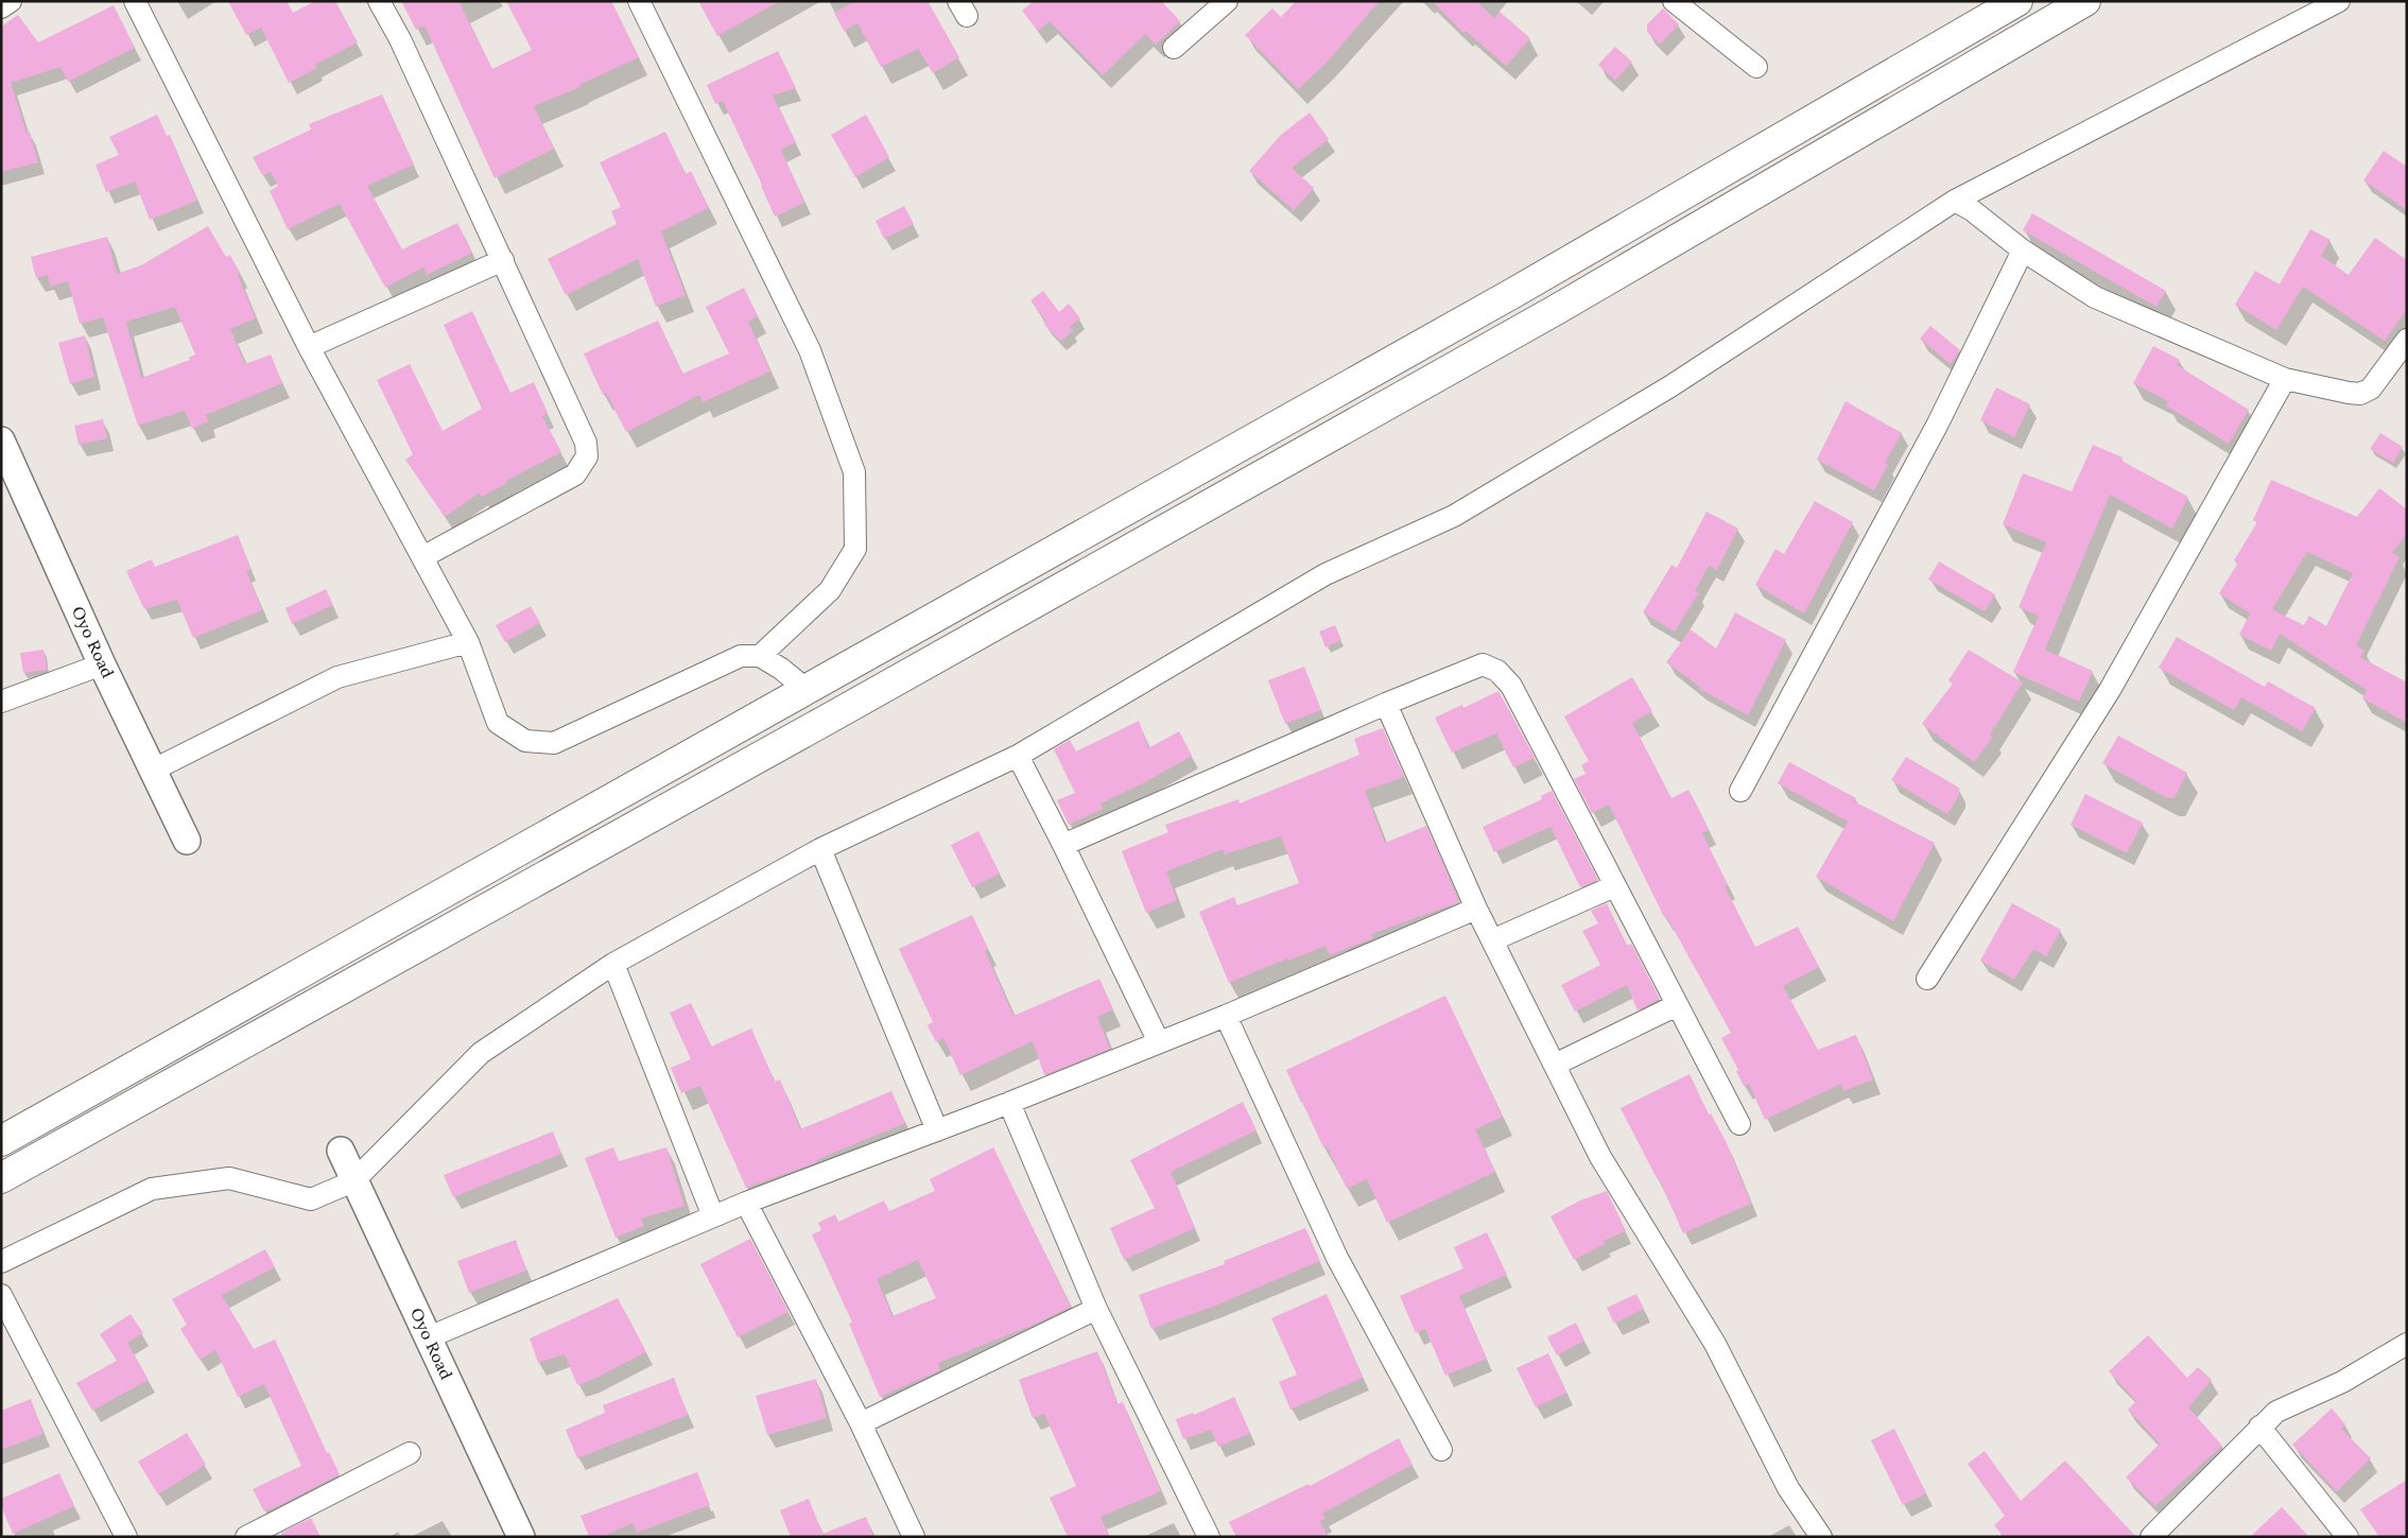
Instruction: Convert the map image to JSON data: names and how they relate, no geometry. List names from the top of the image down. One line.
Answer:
{"streets":{"street":["Oyo Road"]}}
